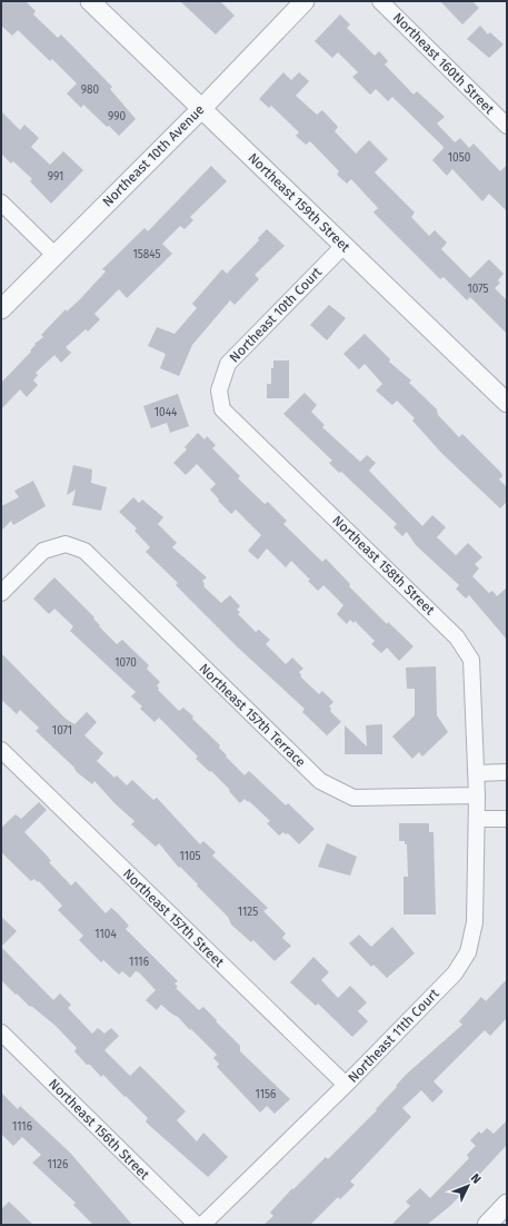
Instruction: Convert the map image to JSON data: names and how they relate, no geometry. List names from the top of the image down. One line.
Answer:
{"streets":{"street":["Northeast 160th Street","Northeast 10th Avenue","Northeast 159th Street","Northeast 10th Court","Northeast 158th Street","Northeast 157th Terrace","Northeast 157th Street","Northeast 11th Court","Northeast 156th Street"]},"crossings":[["Northeast 10th Avenue","Northeast 159th Street"],["Northeast 159th Street","Northeast 10th Court"],["Northeast 10th Court","Northeast 158th Street"],["Northeast 158th Street","Northeast 157th Terrace"],["Northeast 158th Street","Northeast 11th Court"],["Northeast 157th Terrace","Northeast 11th Court"],["Northeast 157th Street","Northeast 11th Court"]],"house_numbers":["980","990","1050","991","15845","1075","1044","1070","1071","1105","1125","1104","1116","1156","1116","1126"],"north":"top right"}
